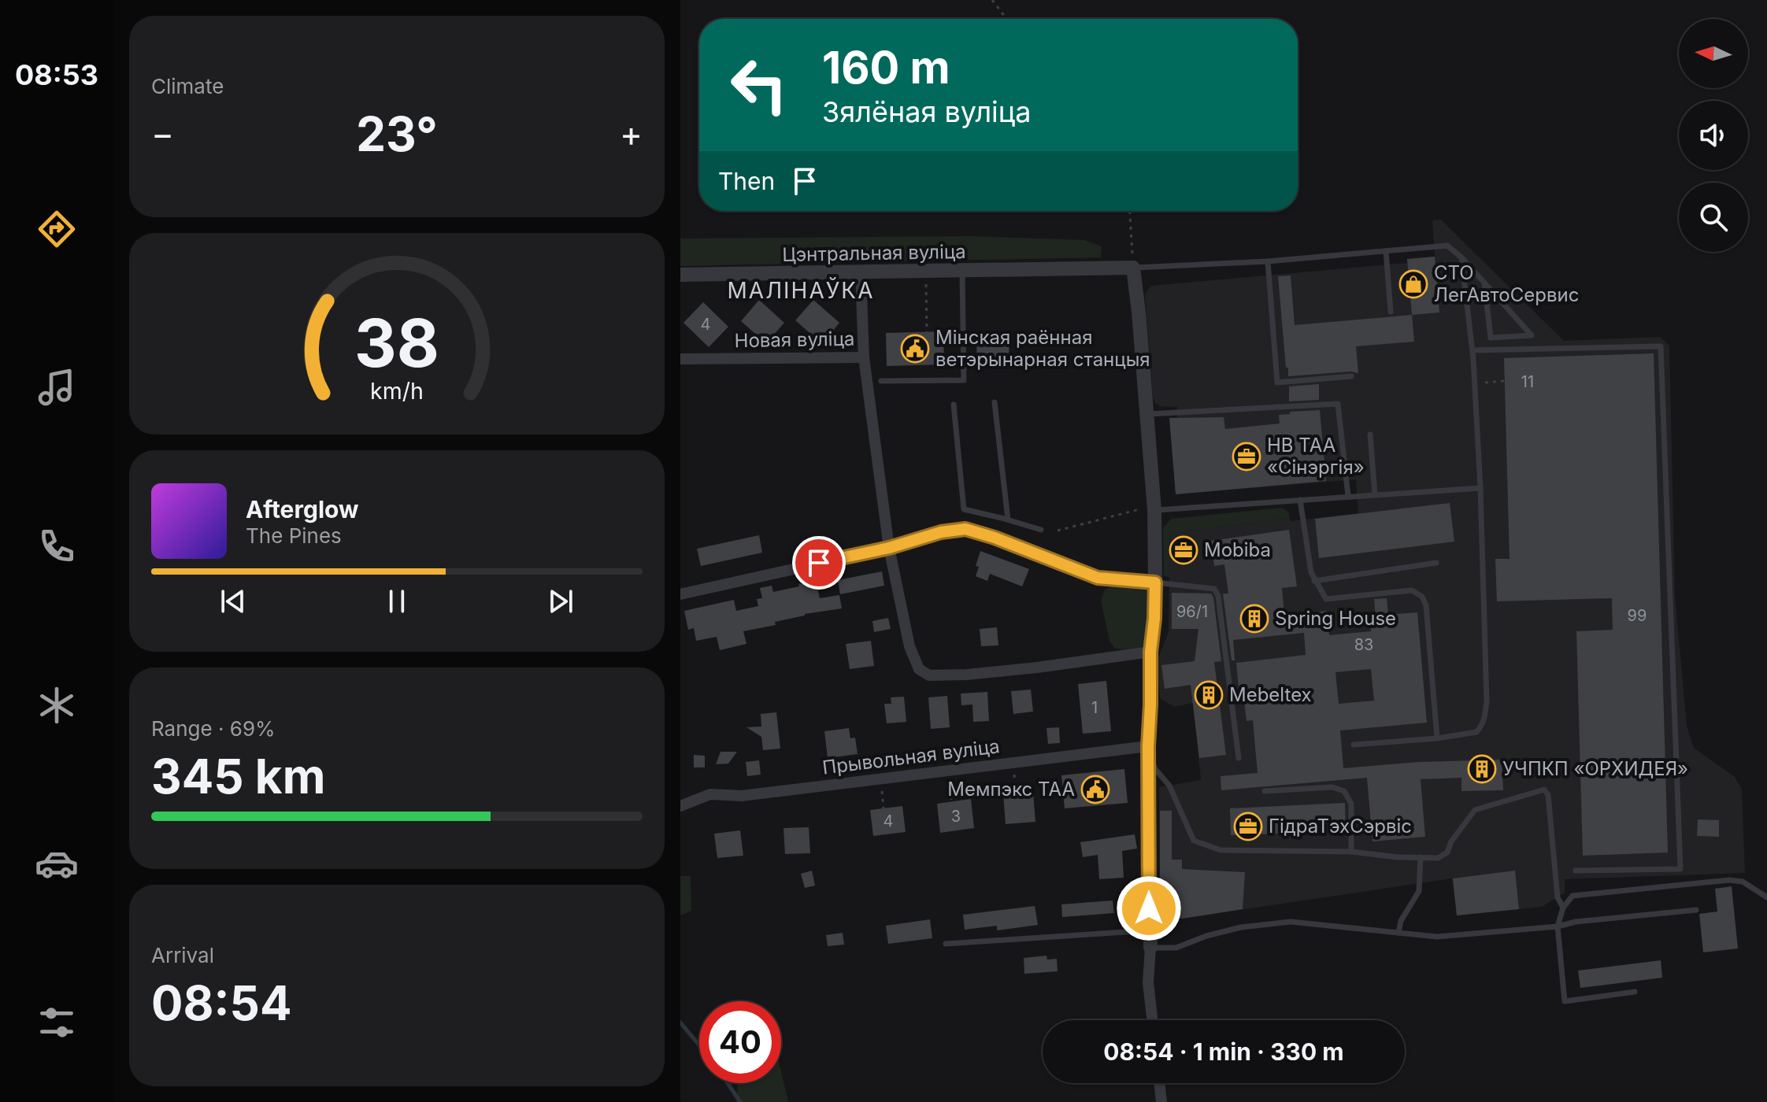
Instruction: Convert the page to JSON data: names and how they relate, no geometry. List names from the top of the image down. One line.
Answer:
{"streets":{"street":["Цэнтральная вуліца","Новая вуліца","Прывольная вуліца"]},"crossings":[["Цэнтральная вуліца","Новая вуліца"]],"districts":["МАЛІНАЎКА"],"places":{"shop":["СТО ЛегАвтоСервис"],"public building":["Мінская раённая ветэрынарная станцыя","Мемпэкс ТАА"],"office":["НВ ТАА «Сінэргія»","Mobiba","ГідраТэхСэрвіс"],"building":["Spring House","Mebeltex","УЧПКП «ОРХИДЕЯ»"]},"house_numbers":["4","11","96/1","99","83","1","3","4"],"north":"left","page":{"tabs":"08:53","tile":["Climate",["Range · 69%","345 km"],["Arrival","08:54"]],"turn":["160 m","Зялёная вуліца"],"heat":["−","23°","+"],"then":"Then","song":["Afterglow","The Pines"],"limit":"40","trip":"08:54 · 1 min · 330 m","gauge":["38","km/h"]}}
